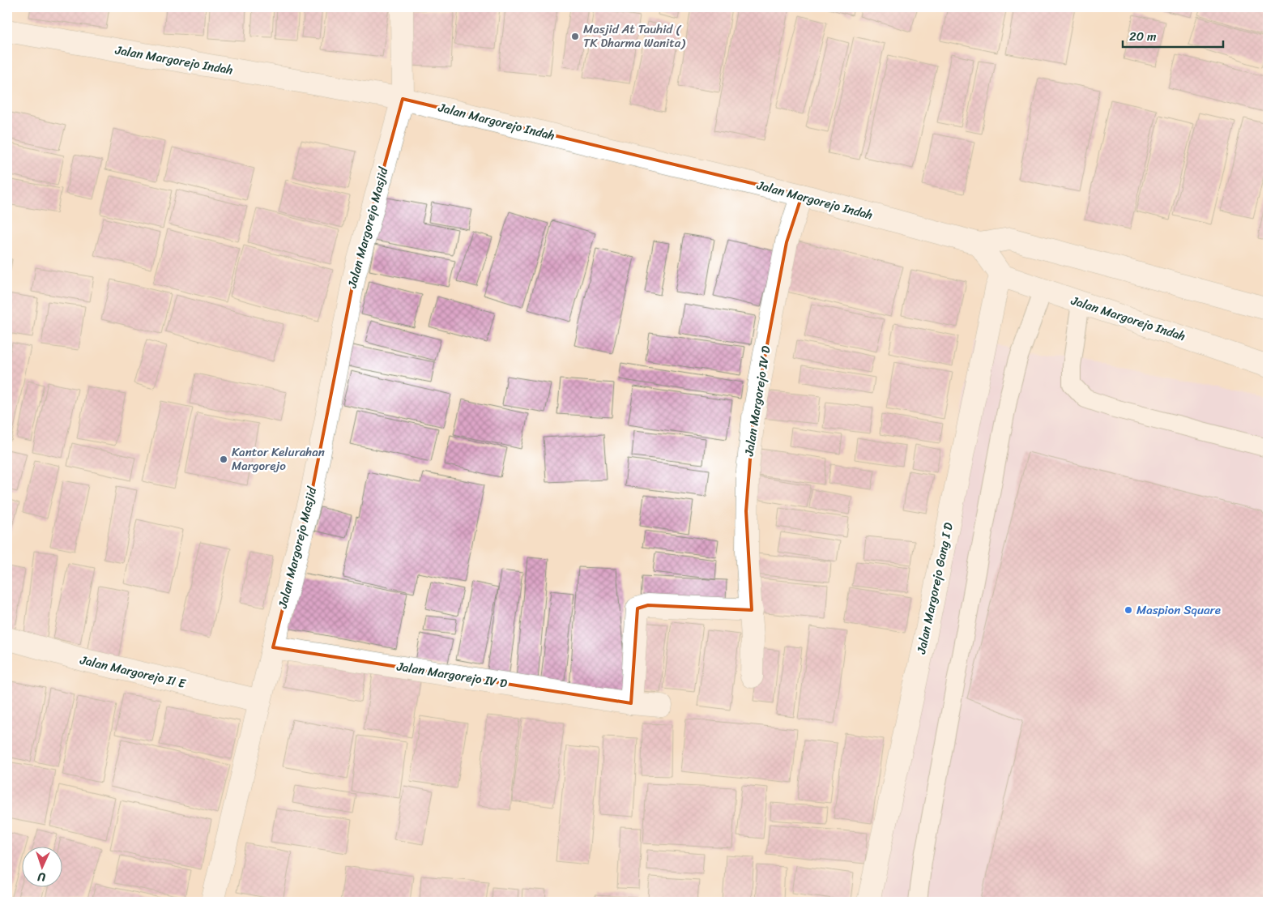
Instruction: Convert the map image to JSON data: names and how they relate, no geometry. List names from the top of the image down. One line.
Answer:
{"streets":{"street":["Jalan Margorejo Indah","Jalan Margorejo Masjid","Jalan Margorejo IV D","Jalan Margorejo Gang I D","Jalan Margorejo II E"]},"crossings":[["Jalan Margorejo Indah","Jalan Margorejo Masjid"],["Jalan Margorejo Indah","Jalan Margorejo IV D"],["Jalan Margorejo Indah","Jalan Margorejo Gang I D"],["Jalan Margorejo Masjid","Jalan Margorejo IV D"],["Jalan Margorejo Masjid","Jalan Margorejo II E"]],"places":["Masjid At Tauhid ( TK Dharma Wanita)","Kantor Kelurahan Margorejo","Maspion Square"],"scale_bar":"20 m","north":"bottom"}
